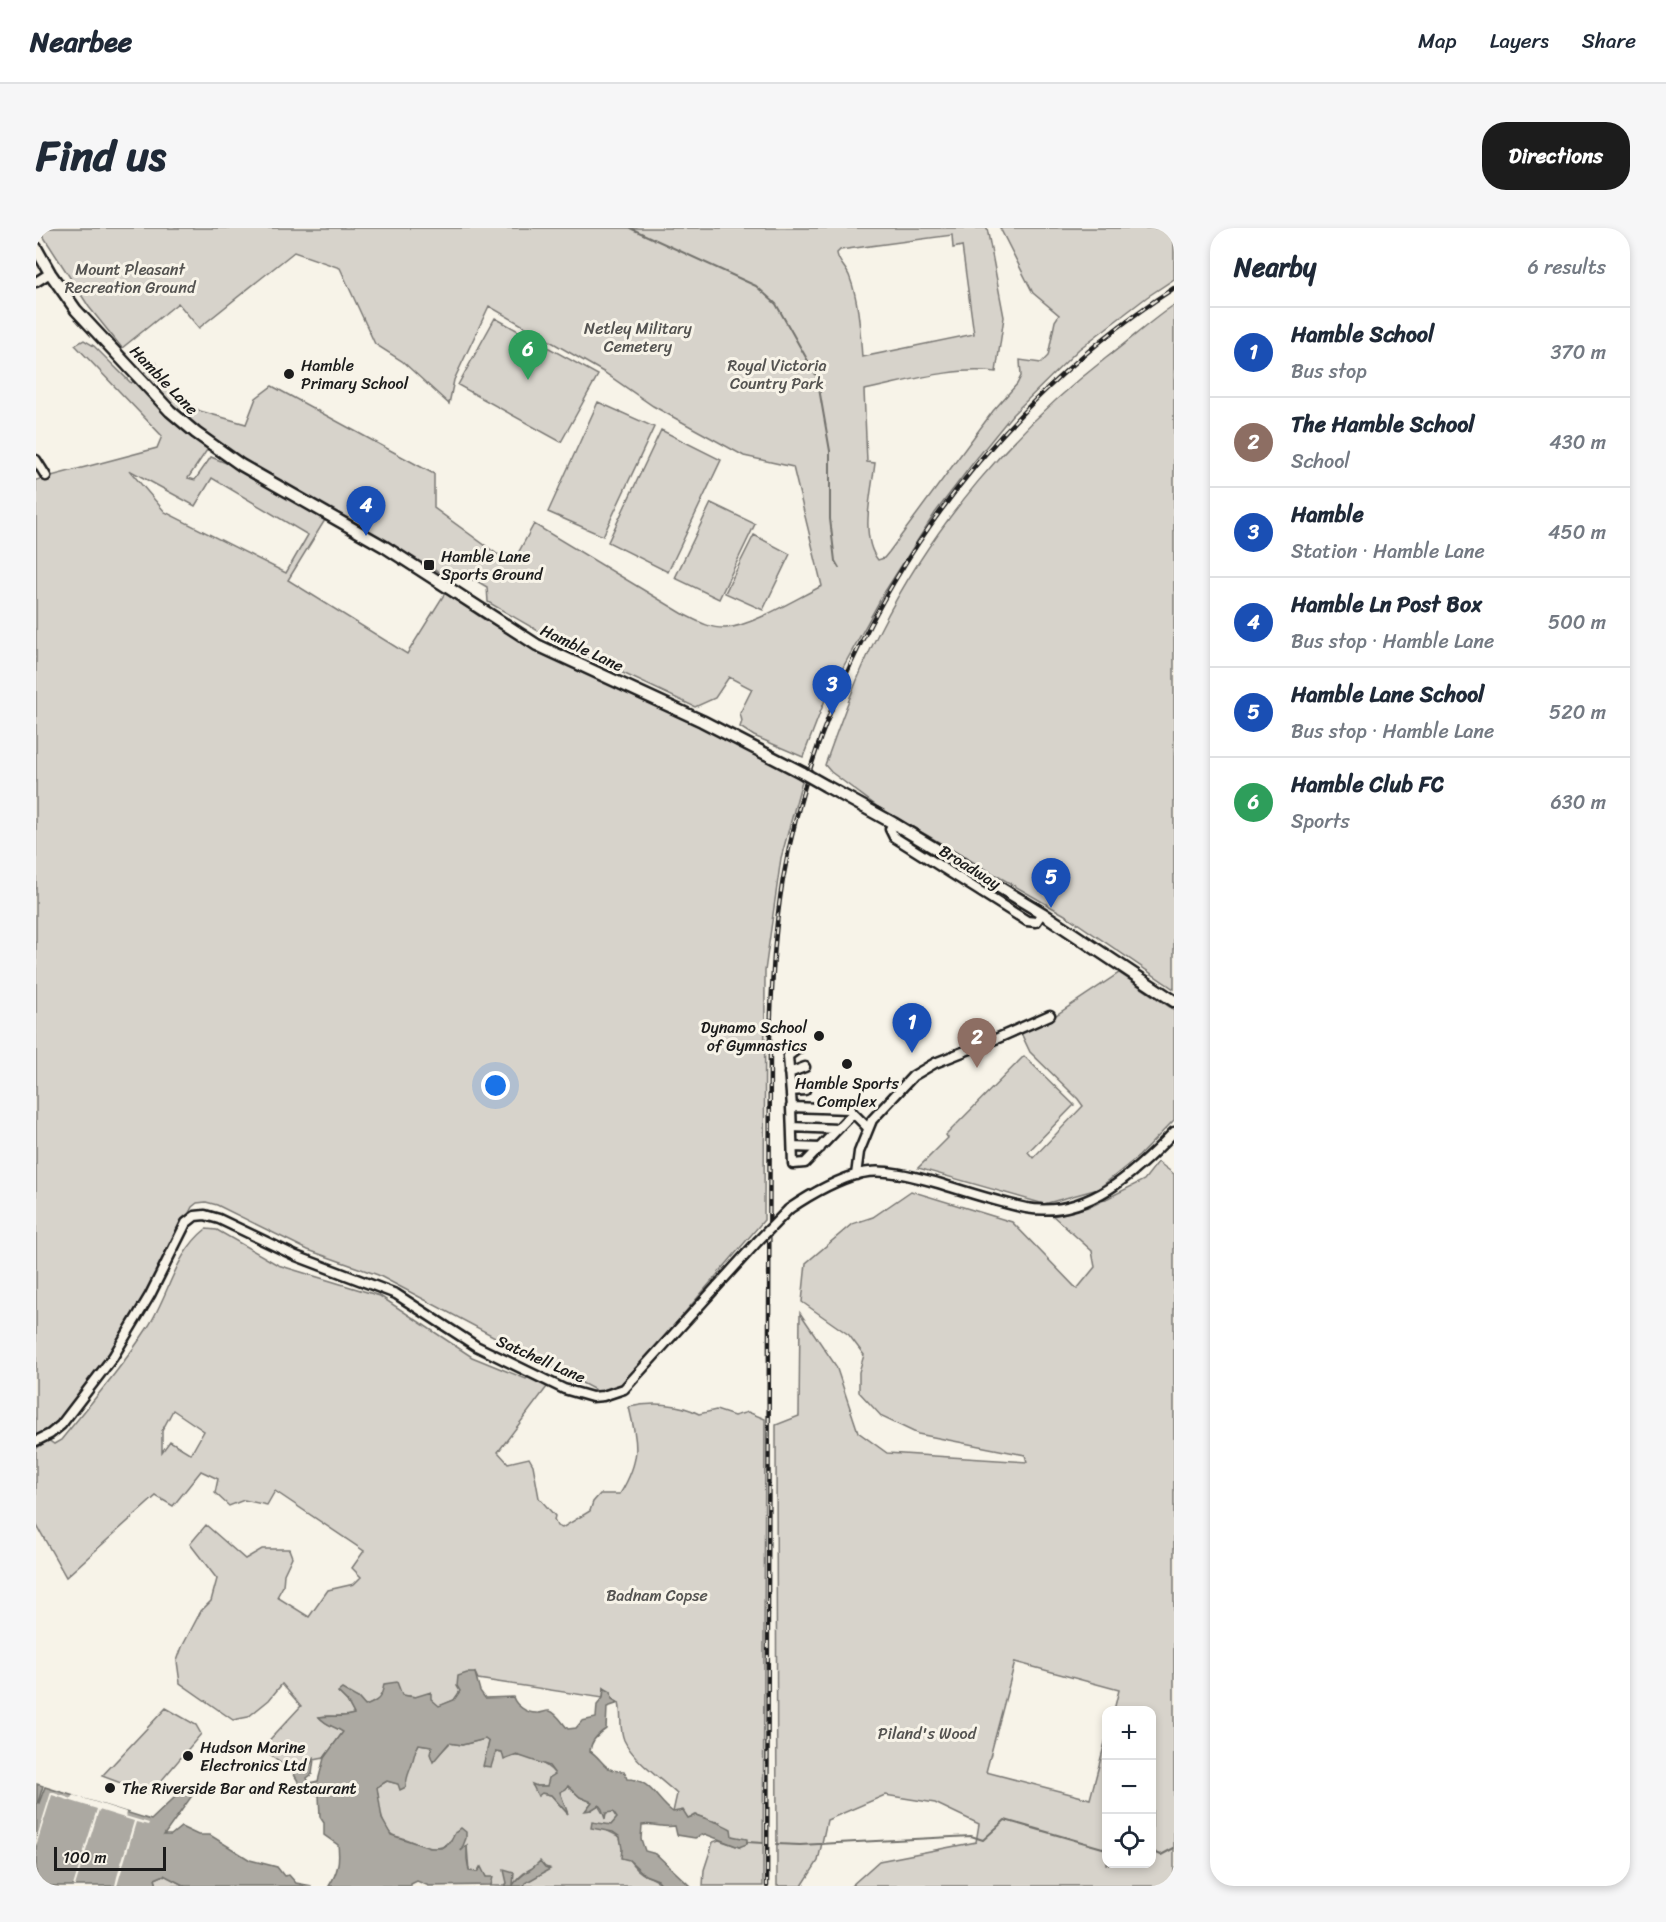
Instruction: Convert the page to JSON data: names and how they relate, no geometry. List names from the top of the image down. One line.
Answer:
{"streets":{"main road":["Hamble Lane"],"street":["Satchell Lane"]},"parks":["Mount Pleasant Recreation Ground","Netley Military Cemetery","Royal Victoria Country Park","Badnam Copse","Piland's Wood"],"places":{"other":["Hamble Primary School","Dynamo School of Gymnastics","Hamble Sports Complex","Hudson Marine Electronics Ltd","The Riverside Bar and Restaurant"],"transit":["Hamble Lane Sports Ground"]},"scale_bar":"100 m","page":{"header":"Nearbee","nav":["Map","Layers","Share"],"title":"Find us","buttons":"Directions","heading":["Nearby","6 results"],"list":[{"mark":"1","name":"Hamble School","note":"Bus stop","value":"370 m"},{"mark":"2","name":"The Hamble School","note":"School","value":"430 m"},{"mark":"3","name":"Hamble","note":"Station · Hamble Lane","value":"450 m"},{"mark":"4","name":"Hamble Ln Post Box","note":"Bus stop · Hamble Lane","value":"500 m"},{"mark":"5","name":"Hamble Lane School","note":"Bus stop · Hamble Lane","value":"520 m"},{"mark":"6","name":"Hamble Club FC","note":"Sports","value":"630 m"}],"pins":["6","4","3","5","1","2"],"map_buttons":["+","−"],"scale":"100 m"}}
